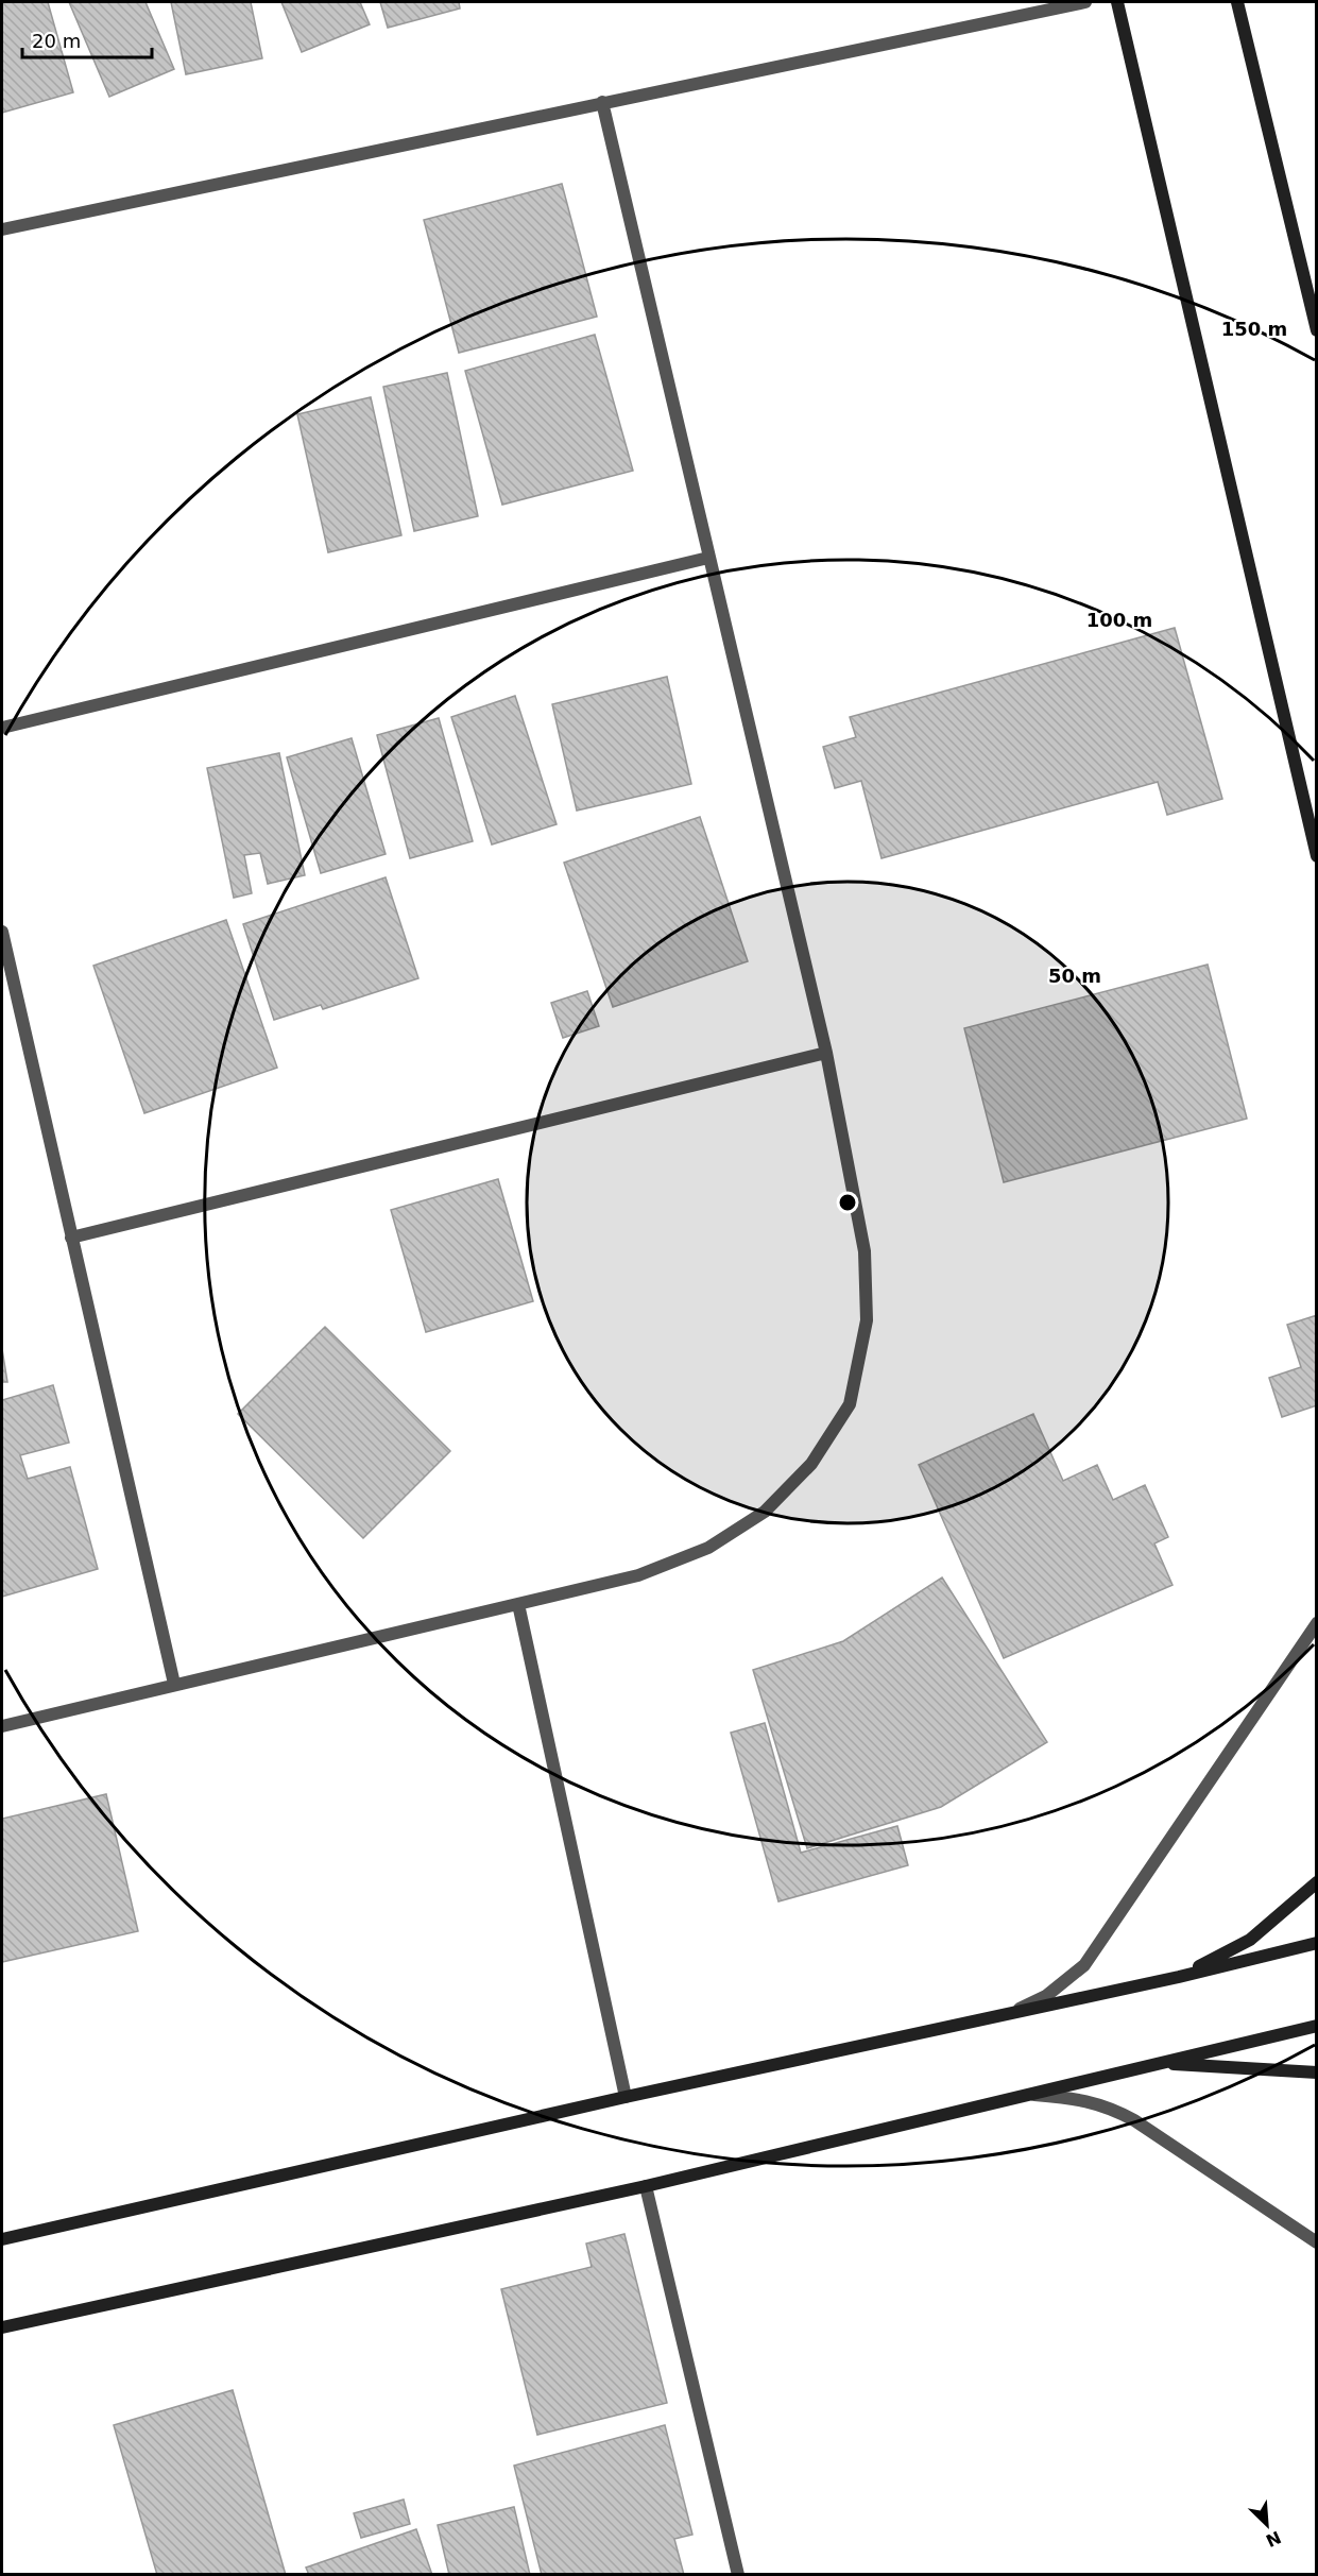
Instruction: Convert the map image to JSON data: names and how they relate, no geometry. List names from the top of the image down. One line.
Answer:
{"scale_bar":"20 m","north":"bottom right","rings":["150 m","100 m","50 m"]}
